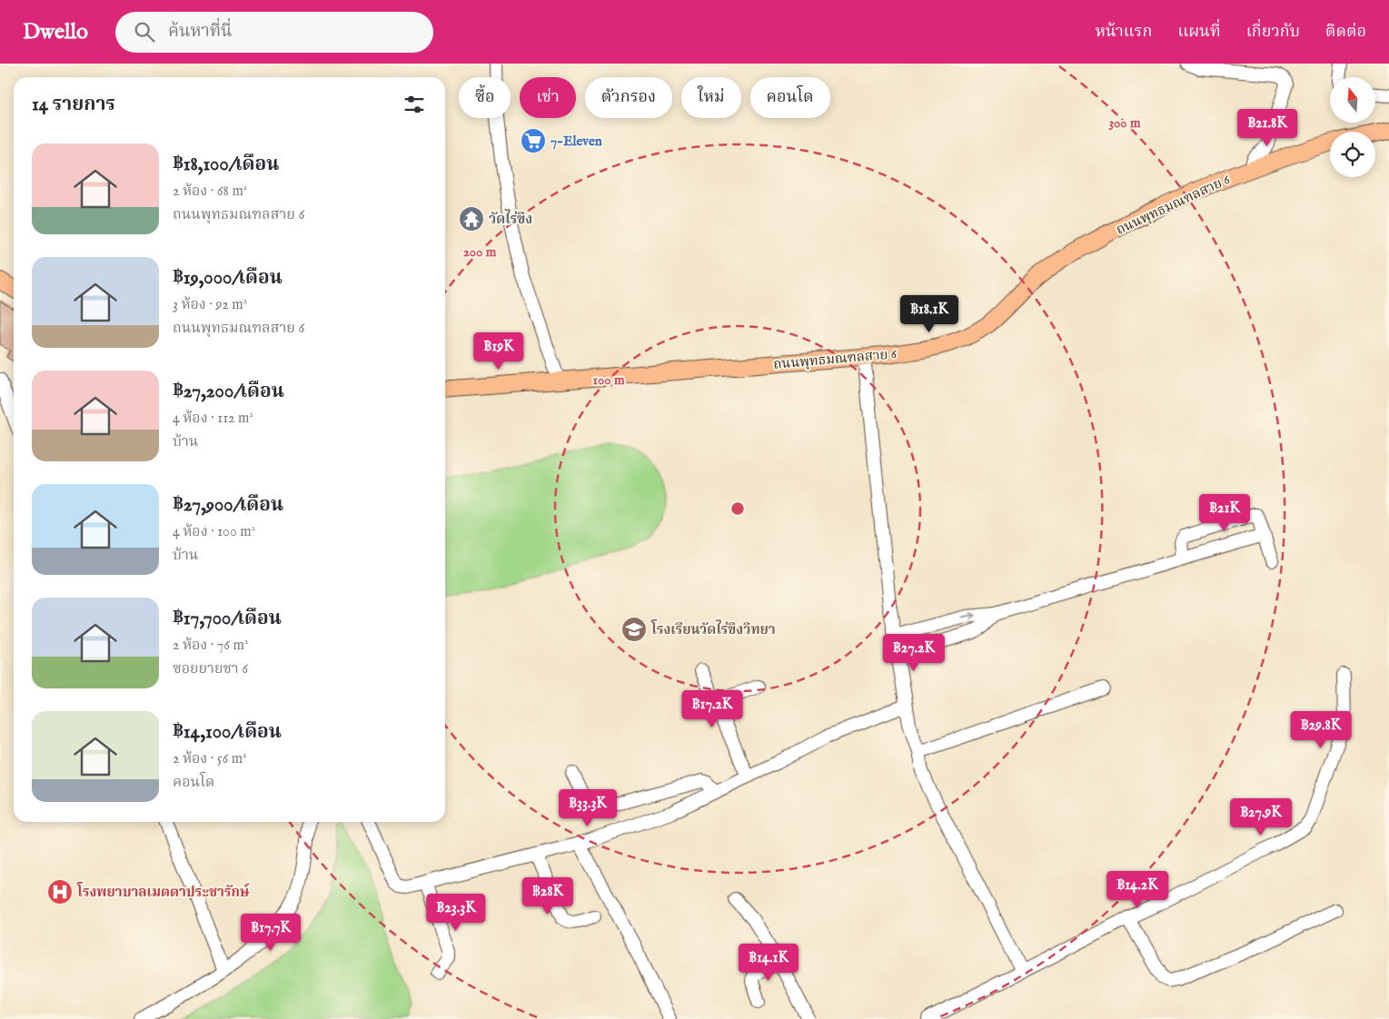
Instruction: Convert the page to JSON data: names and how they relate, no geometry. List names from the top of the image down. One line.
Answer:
{"streets":{"main road":["ถนนพุทธมณฑลสาย 6"]},"places":{"supermarket":["7-Eleven"],"temple":["วัดไร่ขิง"],"school or university":["โรงเรียนวัดไร่ขิงวิทยา"],"hospital":["โรงพยาบาลเมตตาประชารักษ์"]},"north":"top","page":{"header":"Dwello","search":"ค้นหาที่นี่","nav":["หน้าแรก","แผนที่","เกี่ยวกับ","ติดต่อ"],"chip":["ซื้อ","เช่า","ตัวกรอง","ใหม่","คอนโด"],"heading":"14 รายการ","price":["฿21.8K","฿18.1K","฿19K","฿21K","฿27.2K","฿17.2K","฿29.8K","฿33.3K","฿27.9K","฿14.2K","฿28K","฿23.3K","฿17.7K","฿14.1K"],"list":[{"name":"฿18,100/เดือน","note":"2 ห้อง · 68 m² · ถนนพุทธมณฑลสาย 6"},{"name":"฿19,000/เดือน","note":"3 ห้อง · 92 m² · ถนนพุทธมณฑลสาย 6"},{"name":"฿27,200/เดือน","note":"4 ห้อง · 112 m² · บ้าน"},{"name":"฿27,900/เดือน","note":"4 ห้อง · 100 m² · บ้าน"},{"name":"฿17,700/เดือน","note":"2 ห้อง · 76 m² · ซอยยายชา 6"},{"name":"฿14,100/เดือน","note":"2 ห้อง · 56 m² · คอนโด"}]},"rings":["300 m","200 m","100 m"]}
